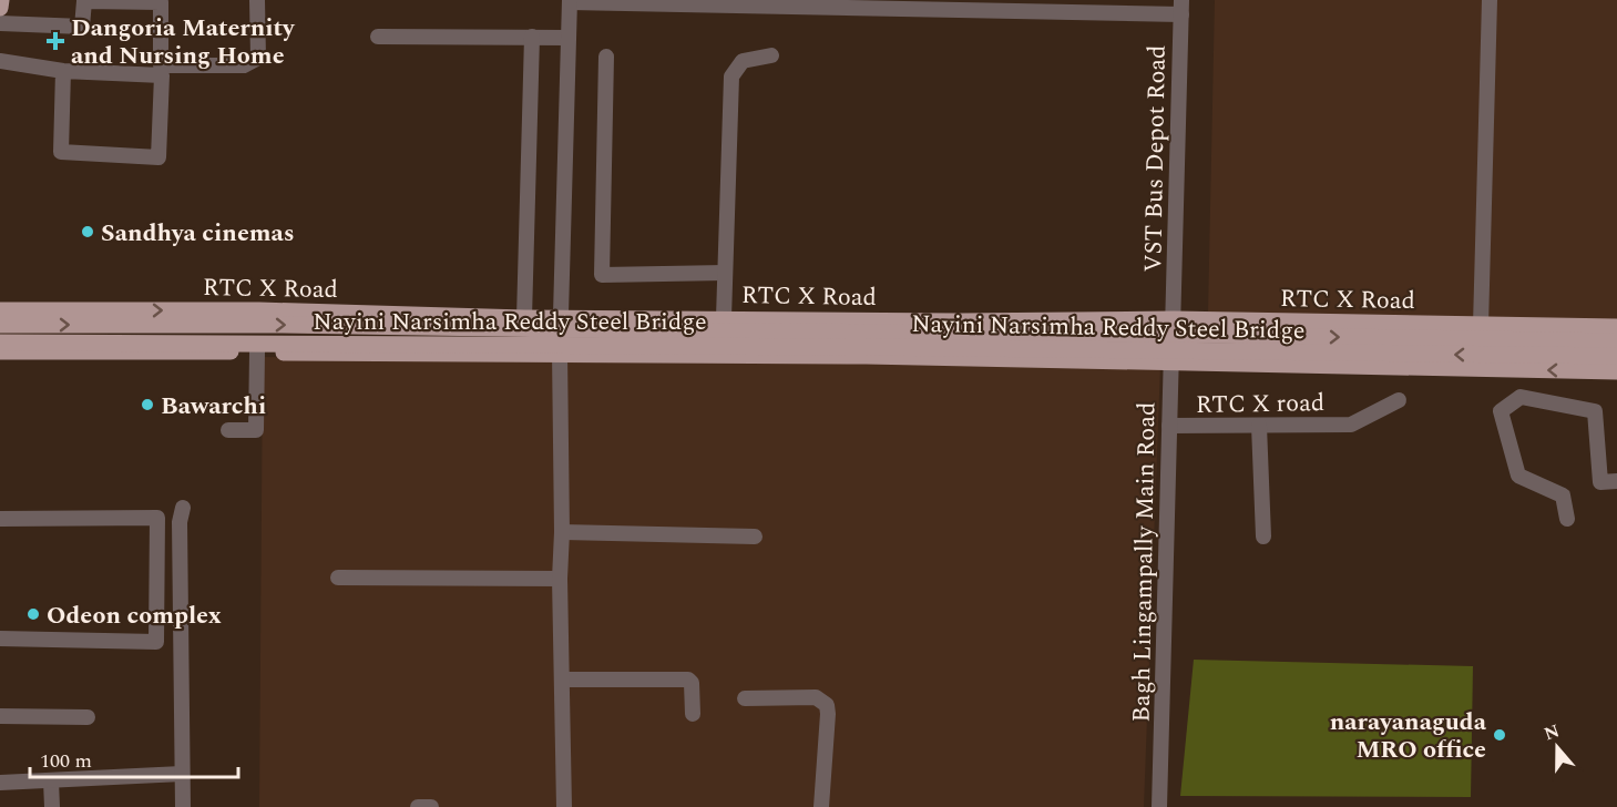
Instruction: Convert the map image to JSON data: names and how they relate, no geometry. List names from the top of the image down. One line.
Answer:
{"streets":{"main road":["RTC X Road","Nayini Narsimha Reddy Steel Bridge"],"street":["VST Bus Depot Road","RTC X road","Bagh Lingampally Main Road"]},"crossings":[["VST Bus Depot Road","RTC X Road"],["VST Bus Depot Road","Bagh Lingampally Main Road"],["RTC X Road","Bagh Lingampally Main Road"],["RTC X road","Bagh Lingampally Main Road"]],"places":{"health":["Dangoria Maternity and Nursing Home"],"other":["Sandhya cinemas","Bawarchi","Odeon complex","narayanaguda MRO office"]},"scale_bar":"100 m","north":"top"}
